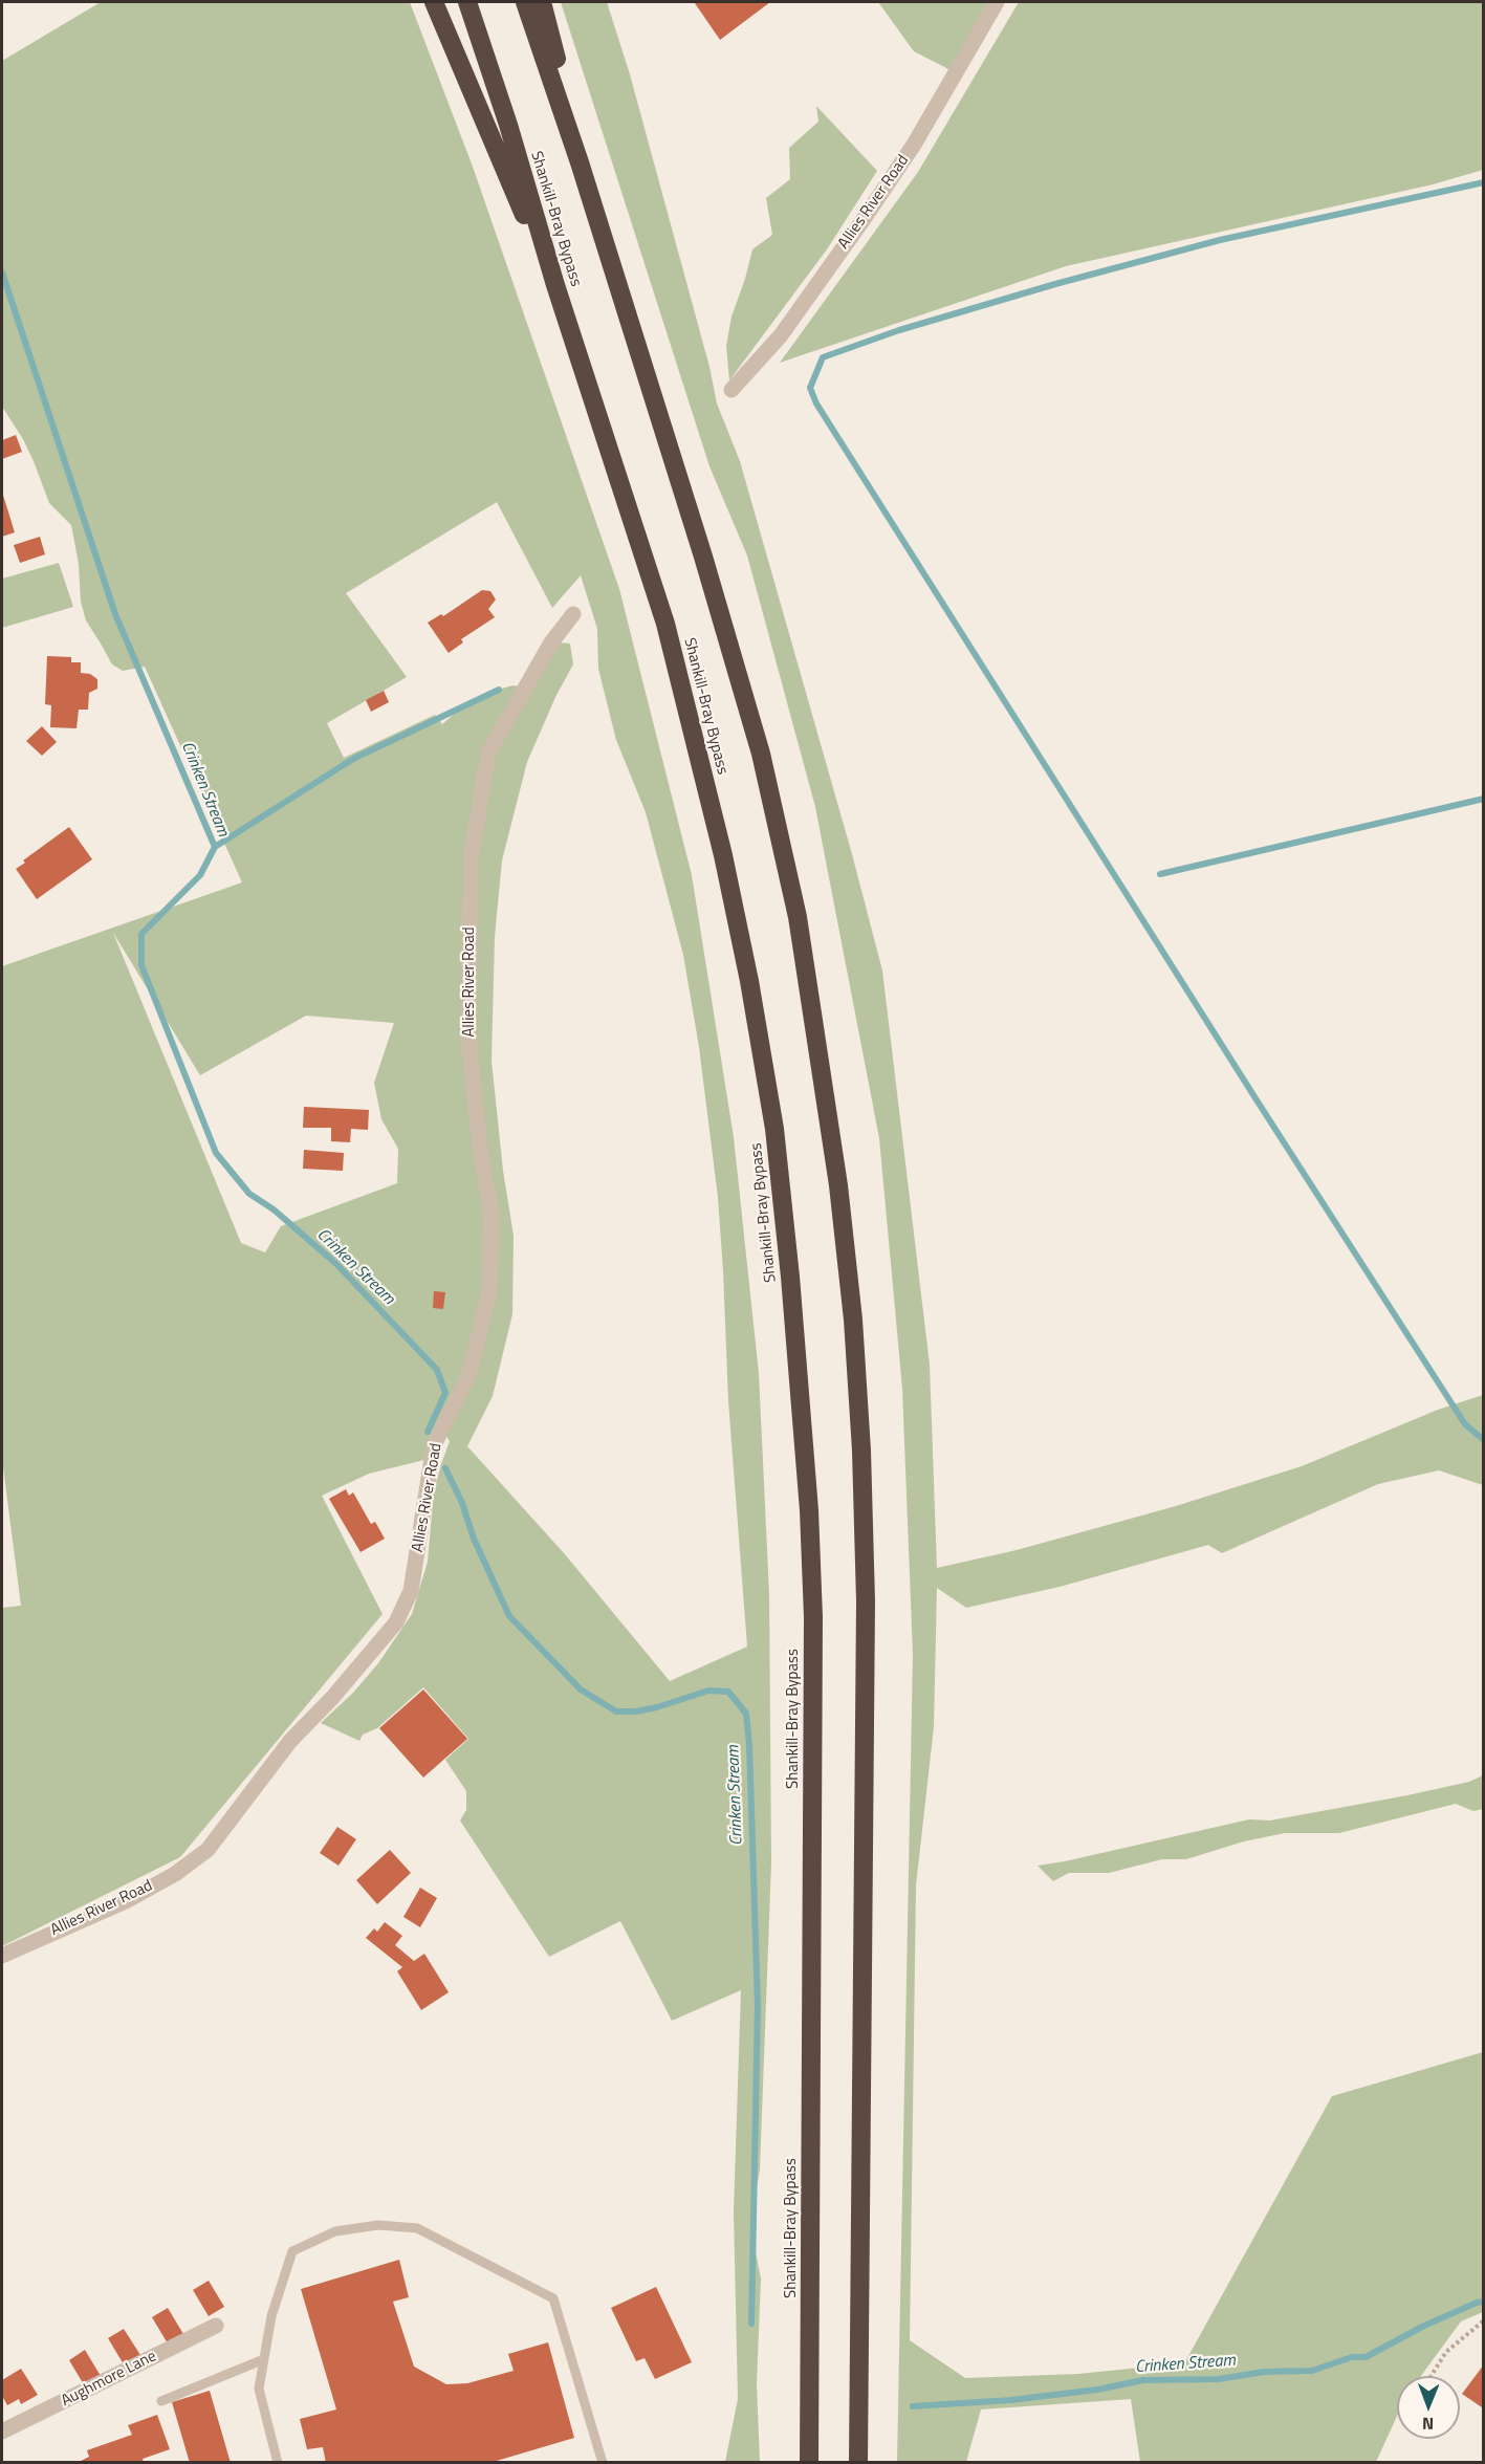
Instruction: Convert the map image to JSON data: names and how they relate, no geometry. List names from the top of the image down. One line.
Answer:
{"streets":{"highway":["Shankill-Bray Bypass"],"street":["Allies River Road","Aughmore Lane"]},"water":["Crinken Stream"],"north":"bottom"}
